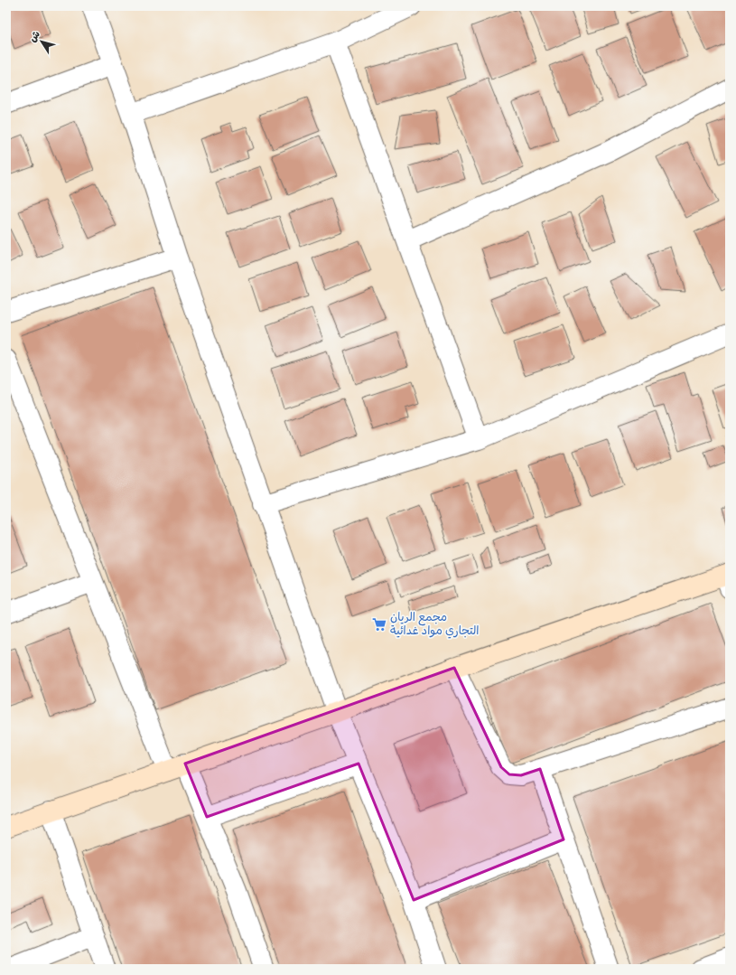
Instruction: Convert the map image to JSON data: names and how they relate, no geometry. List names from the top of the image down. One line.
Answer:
{"places":{"supermarket":["مجمع الريان التجاري مواد غدائية"]},"north":"top left"}
